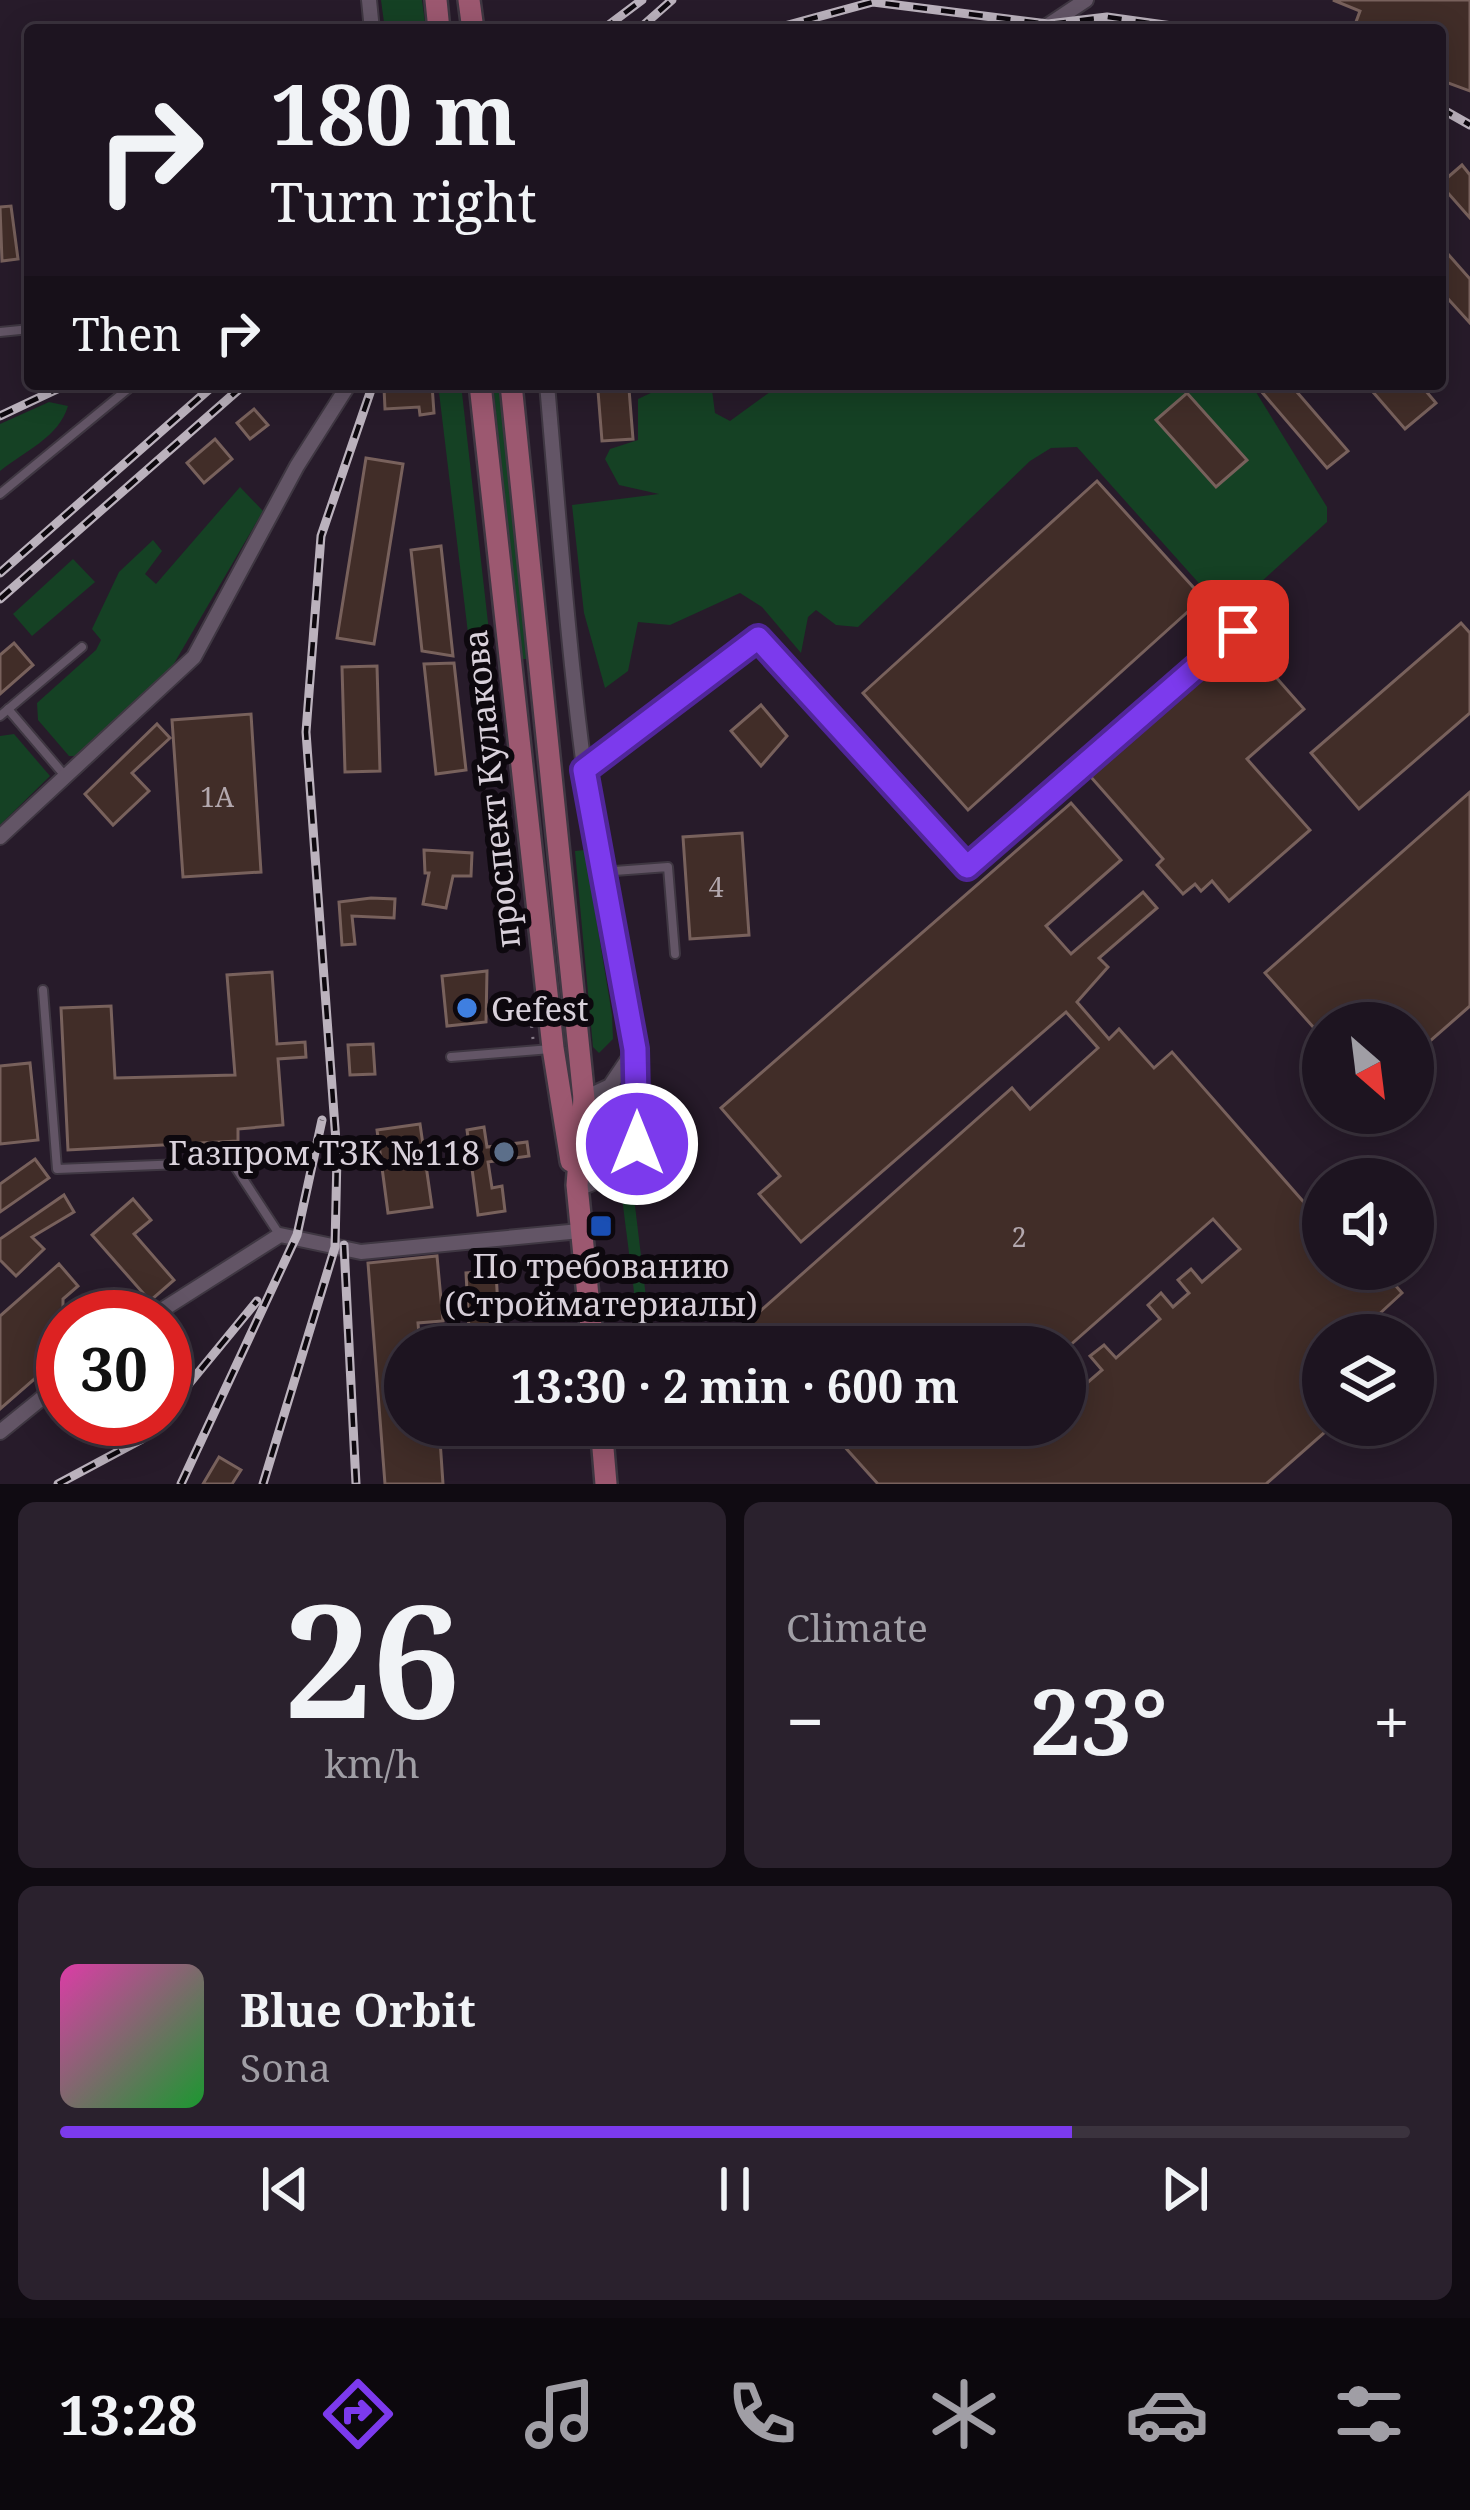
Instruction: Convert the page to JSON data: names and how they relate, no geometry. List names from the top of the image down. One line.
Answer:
{"streets":{"main road":["проспект Кулакова"]},"places":{"other":["Gefest","Газпром ТЗК №118"],"transit":["По требованию (Стройматериалы)"]},"house_numbers":["1А","4","2"],"north":"bottom right","page":{"turn":["180 m","Turn right"],"then":"Then","limit":"30","trip":"13:30 · 2 min · 600 m","tile":[["26","km/h"],"Climate"],"heat":["−","23°","+"],"song":["Blue Orbit","Sona"],"tabs":"13:28"}}
